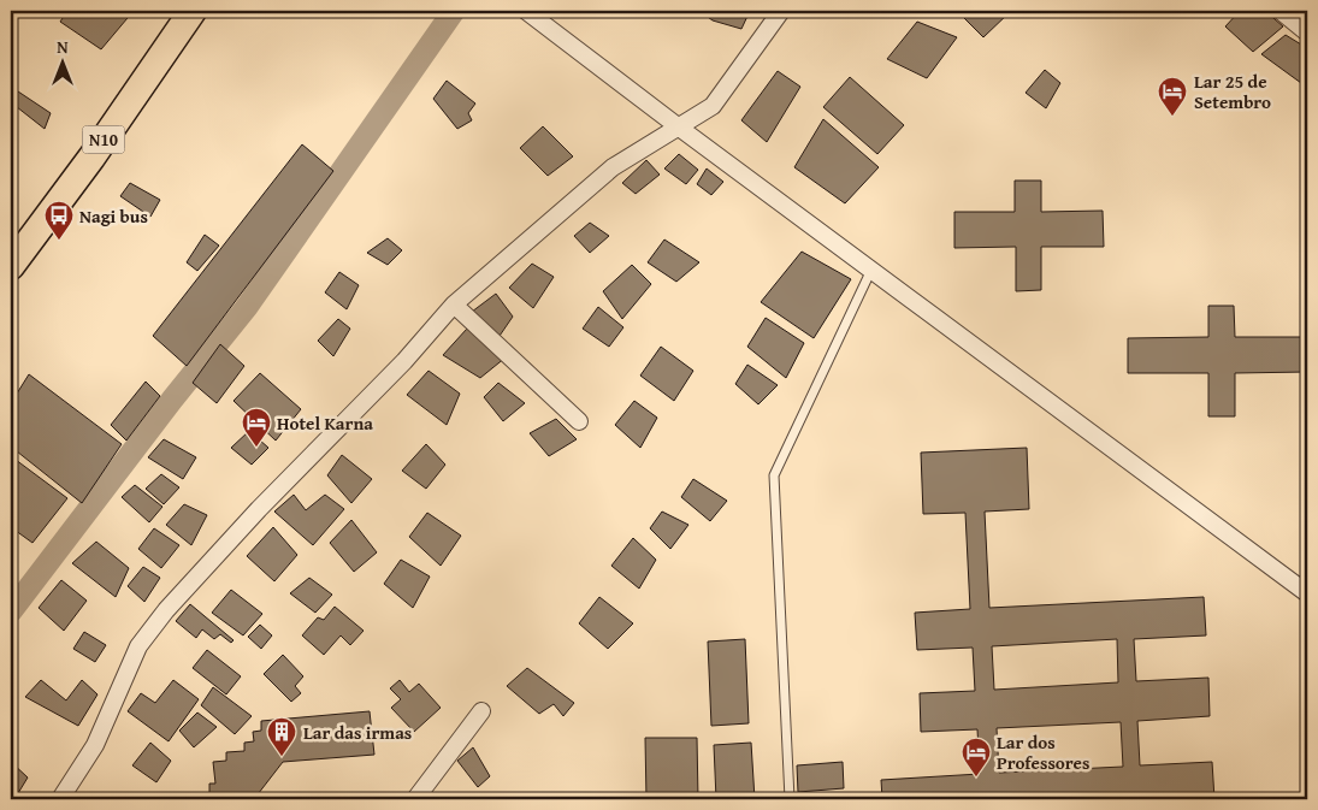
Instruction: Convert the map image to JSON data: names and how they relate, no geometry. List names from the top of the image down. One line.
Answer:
{"streets":{"main road":["N10"]},"places":{"hotel":["Lar 25 de Setembro","Hotel Karna","Lar dos Professores"],"bus stop":["Nagi bus"],"building":["Lar das irmas"]},"north":"top"}
